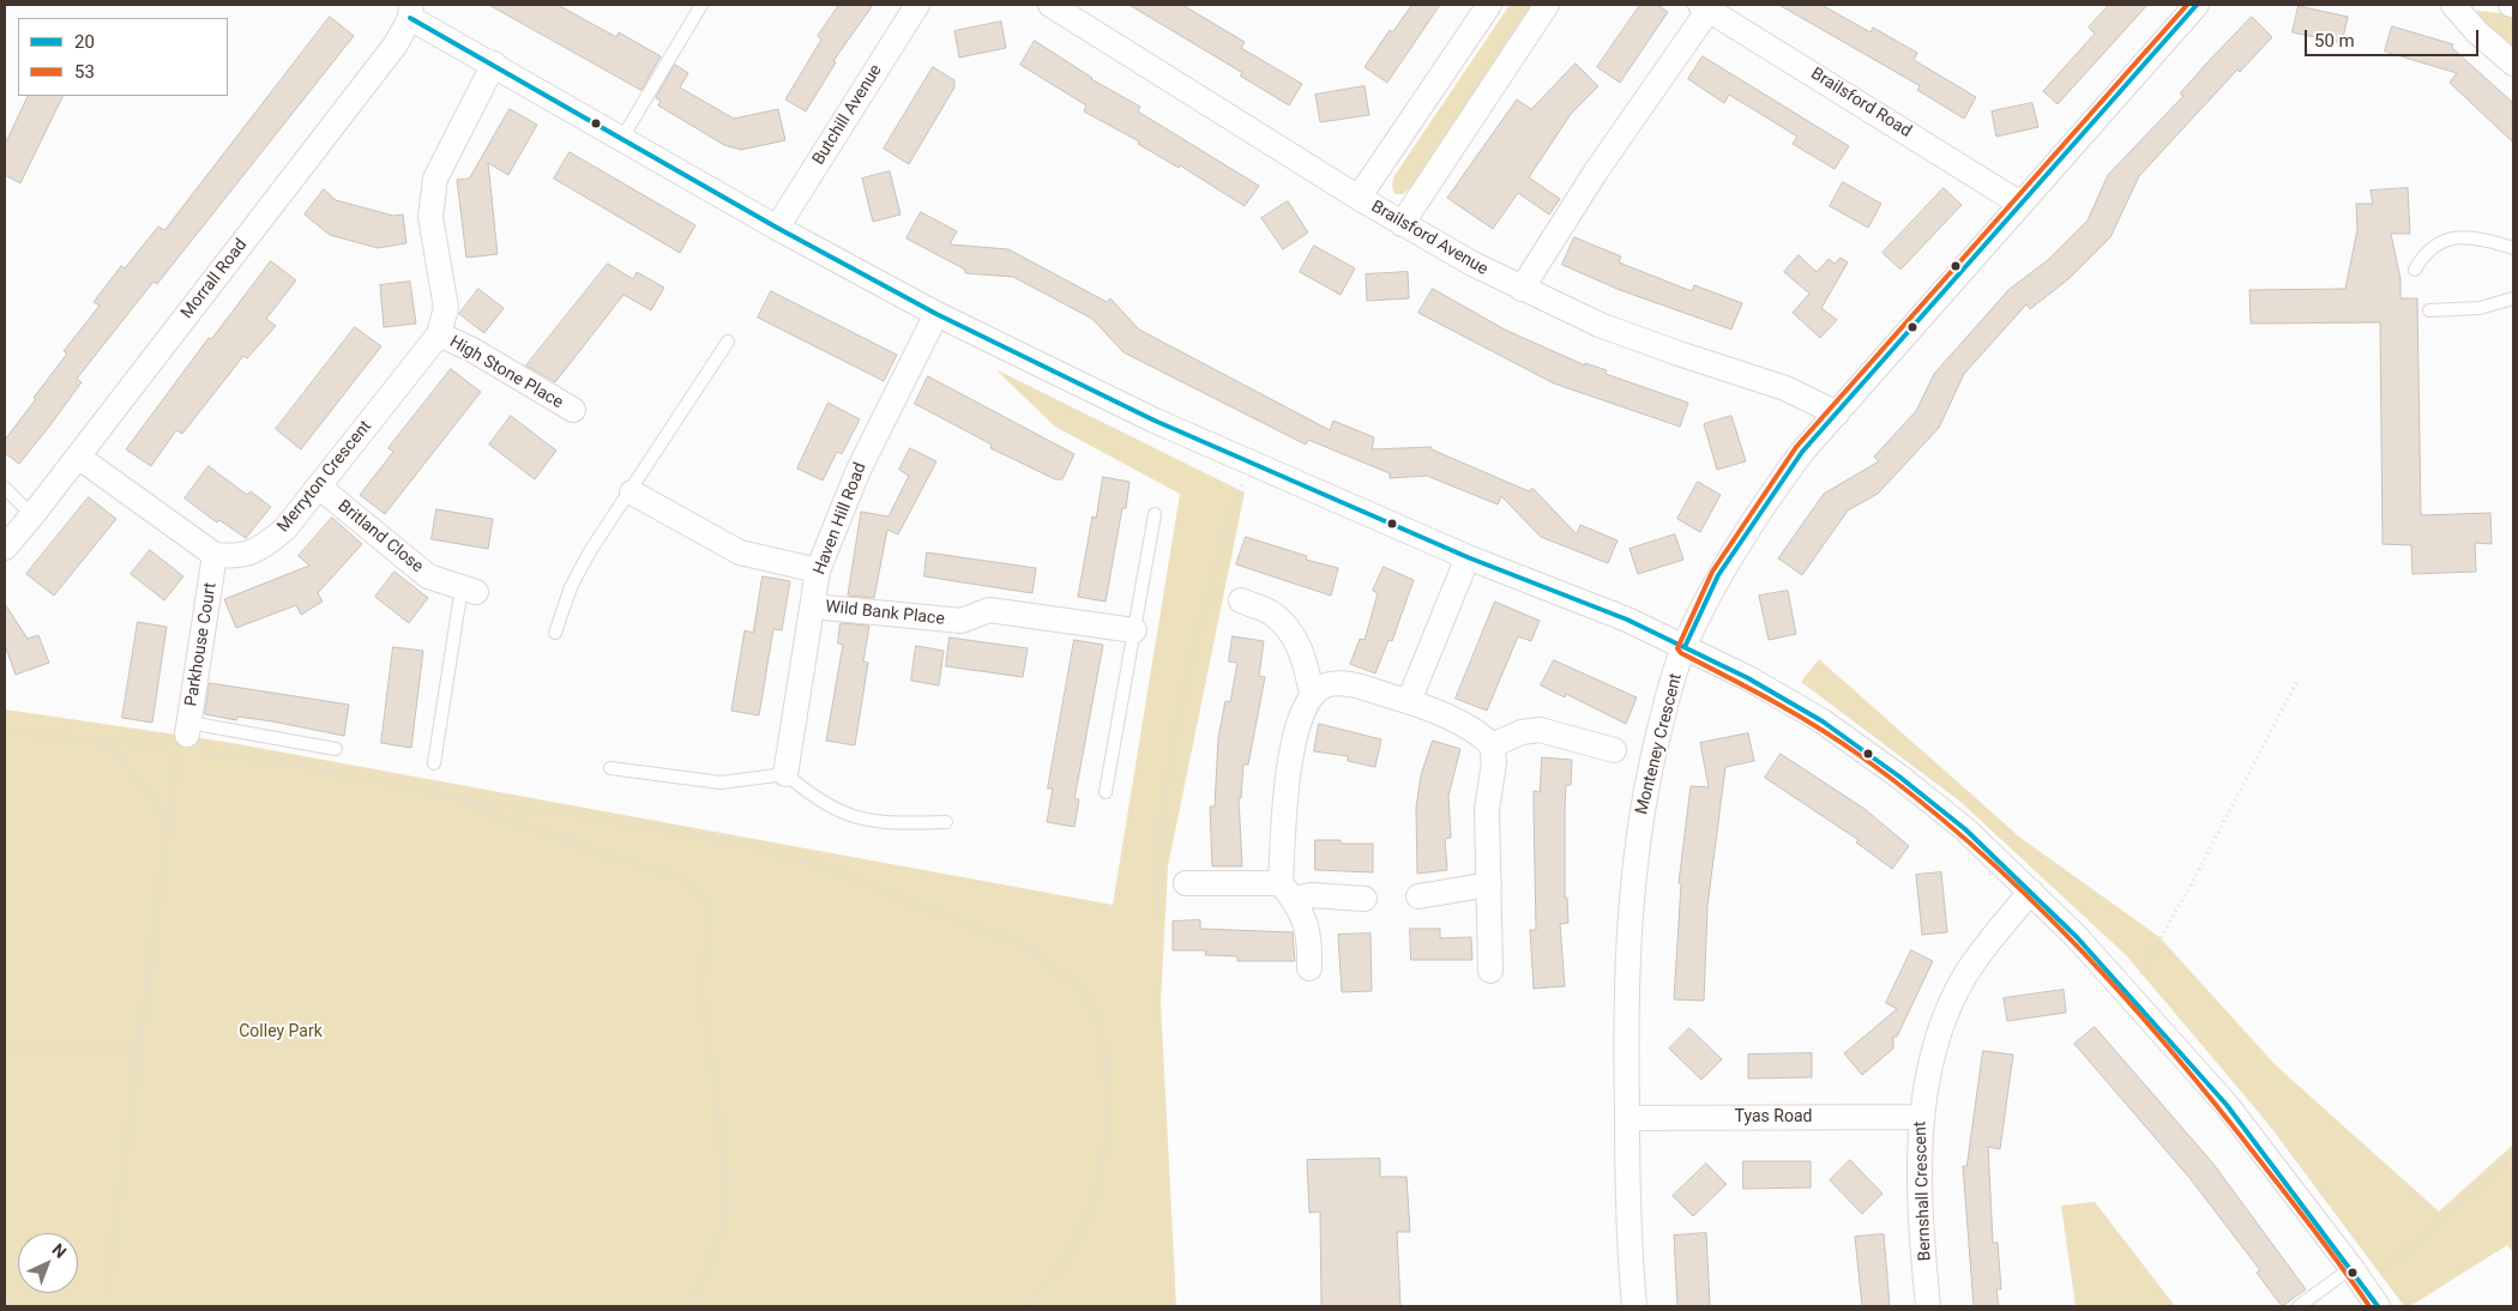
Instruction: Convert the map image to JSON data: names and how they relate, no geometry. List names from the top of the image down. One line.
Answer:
{"streets":{"street":["Brailsford Road","Butchill Avenue","Brailsford Avenue","Morrall Road","High Stone Place","Merryton Crescent","Haven Hill Road","Britland Close","Wild Bank Place","Parkhouse Court","Monteney Crescent","Tyas Road","Bernshall Crescent"]},"crossings":[["Brailsford Road","Monteney Crescent"],["Brailsford Avenue","Monteney Crescent"],["High Stone Place","Merryton Crescent"],["Merryton Crescent","Britland Close"],["Merryton Crescent","Parkhouse Court"],["Haven Hill Road","Wild Bank Place"],["Monteney Crescent","Tyas Road"],["Tyas Road","Bernshall Crescent"]],"parks":["Colley Park"],"lines":["transit line 20","transit line 53"],"legend":["20","53"],"scale_bar":"50 m","north":"top right"}
